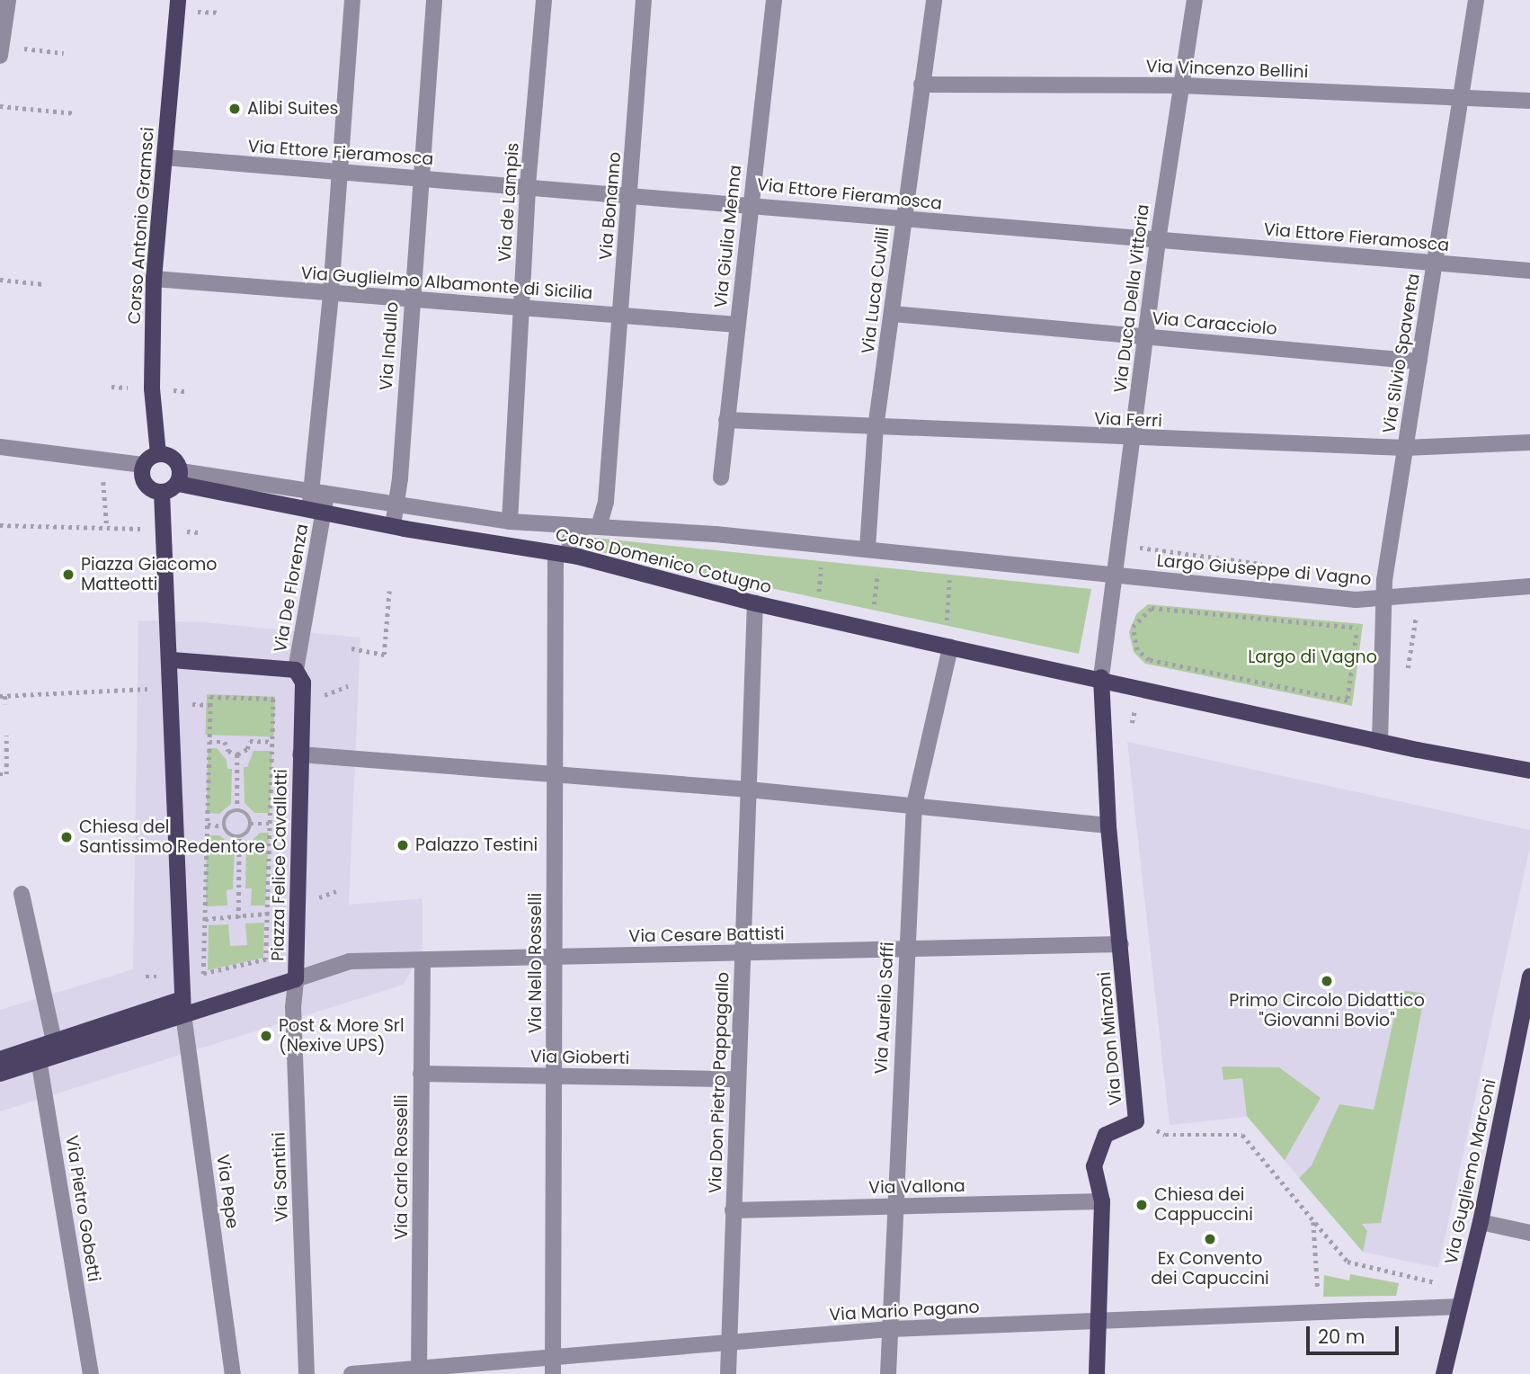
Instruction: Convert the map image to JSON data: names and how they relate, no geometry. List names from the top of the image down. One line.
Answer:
{"streets":{"main road":["Corso Antonio Gramsci","Corso Domenico Cotugno","Piazza Felice Cavallotti","Via Don Minzoni","Via Gugliemo Marconi"],"street":["Via Vincenzo Bellini","Via Ettore Fieramosca","Via de Lampis","Via Bonanno","Via Giulia Menna","Via Guglielmo Albamonte di Sicilia","Via Luca Cuvilli","Via Duca Della Vittoria","Via Caracciolo","Via Indullo","Via Silvio Spaventa","Via Ferri","Largo Giuseppe di Vagno","Via De Florenza","Via Cesare Battisti","Via Nello Rosselli","Via Aurelio Saffi","Via Gioberti","Via Don Pietro Pappagallo","Via Carlo Rosselli","Via Santini","Via Vallona","Via Pepe","Via Pietro Gobetti","Via Mario Pagano"]},"crossings":[["Via Vincenzo Bellini","Via Luca Cuvilli"],["Via Vincenzo Bellini","Via Duca Della Vittoria"],["Via Vincenzo Bellini","Via Silvio Spaventa"],["Via Ettore Fieramosca","Via de Lampis"],["Via Ettore Fieramosca","Via Bonanno"],["Via Ettore Fieramosca","Corso Antonio Gramsci"],["Via Ettore Fieramosca","Via Giulia Menna"],["Via Ettore Fieramosca","Via Luca Cuvilli"],["Via Ettore Fieramosca","Via Duca Della Vittoria"],["Via Ettore Fieramosca","Via Indullo"],["Via Ettore Fieramosca","Via Silvio Spaventa"],["Via Ettore Fieramosca","Via De Florenza"],["Via de Lampis","Via Guglielmo Albamonte di Sicilia"],["Via de Lampis","Corso Domenico Cotugno"],["Via Bonanno","Via Guglielmo Albamonte di Sicilia"],["Via Bonanno","Corso Domenico Cotugno"],["Corso Antonio Gramsci","Via Guglielmo Albamonte di Sicilia"],["Corso Antonio Gramsci","Corso Domenico Cotugno"],["Via Giulia Menna","Via Guglielmo Albamonte di Sicilia"],["Via Giulia Menna","Via Ferri"],["Via Guglielmo Albamonte di Sicilia","Via Indullo"],["Via Guglielmo Albamonte di Sicilia","Via De Florenza"],["Via Luca Cuvilli","Via Caracciolo"],["Via Luca Cuvilli","Via Ferri"],["Via Luca Cuvilli","Corso Domenico Cotugno"],["Via Duca Della Vittoria","Via Caracciolo"],["Via Duca Della Vittoria","Via Ferri"],["Via Duca Della Vittoria","Corso Domenico Cotugno"],["Via Duca Della Vittoria","Largo Giuseppe di Vagno"],["Via Duca Della Vittoria","Via Don Minzoni"],["Via Caracciolo","Via Silvio Spaventa"],["Via Indullo","Corso Domenico Cotugno"],["Via Silvio Spaventa","Via Ferri"],["Via Silvio Spaventa","Largo Giuseppe di Vagno"],["Corso Domenico Cotugno","Largo Giuseppe di Vagno"],["Corso Domenico Cotugno","Via De Florenza"],["Corso Domenico Cotugno","Via Nello Rosselli"],["Corso Domenico Cotugno","Via Aurelio Saffi"],["Corso Domenico Cotugno","Via Don Minzoni"],["Corso Domenico Cotugno","Via Don Pietro Pappagallo"],["Via De Florenza","Piazza Felice Cavallotti"],["Piazza Felice Cavallotti","Via Cesare Battisti"],["Piazza Felice Cavallotti","Via Santini"],["Piazza Felice Cavallotti","Via Pepe"],["Piazza Felice Cavallotti","Via Pietro Gobetti"],["Via Cesare Battisti","Via Nello Rosselli"],["Via Cesare Battisti","Via Aurelio Saffi"],["Via Cesare Battisti","Via Don Minzoni"],["Via Cesare Battisti","Via Don Pietro Pappagallo"],["Via Cesare Battisti","Via Carlo Rosselli"],["Via Cesare Battisti","Via Santini"],["Via Nello Rosselli","Via Gioberti"],["Via Nello Rosselli","Via Mario Pagano"],["Via Aurelio Saffi","Via Vallona"],["Via Aurelio Saffi","Via Mario Pagano"],["Via Don Minzoni","Via Vallona"],["Via Don Minzoni","Via Mario Pagano"],["Via Gioberti","Via Don Pietro Pappagallo"],["Via Gioberti","Via Carlo Rosselli"],["Via Don Pietro Pappagallo","Via Vallona"],["Via Don Pietro Pappagallo","Via Mario Pagano"],["Via Carlo Rosselli","Via Mario Pagano"],["Via Gugliemo Marconi","Via Mario Pagano"]],"parks":["Largo di Vagno"],"places":["Alibi Suites","Piazza Giacomo Matteotti","Chiesa del Santissimo Redentore","Palazzo Testini","Primo Circolo Didattico \"Giovanni Bovio\"","Post & More Srl (Nexive UPS)","Chiesa dei Cappuccini","Ex Convento dei Capuccini"],"scale_bar":"20 m"}
